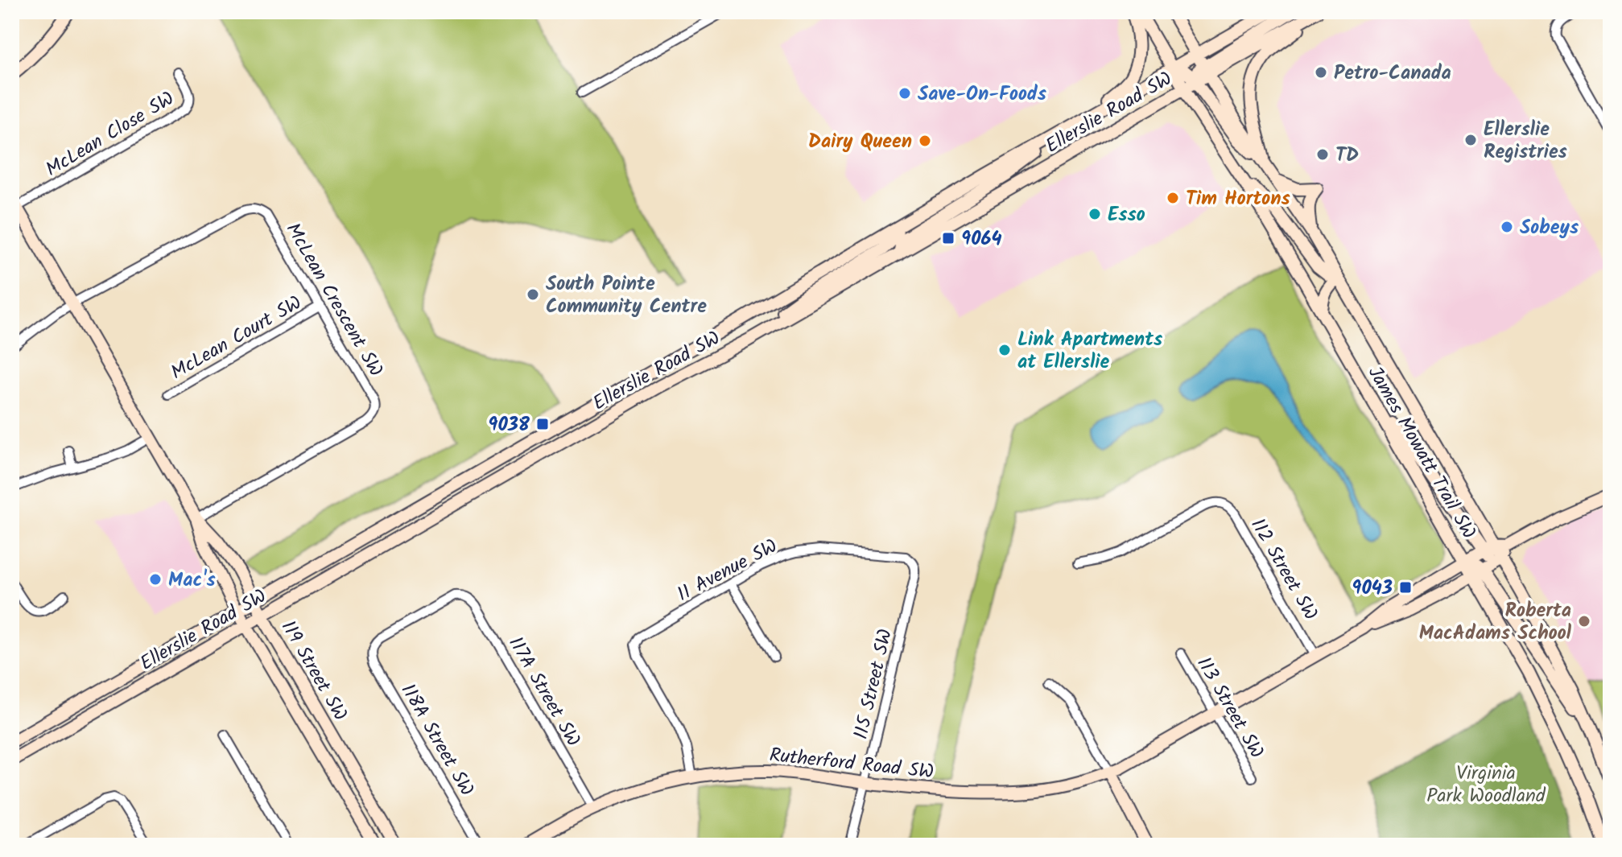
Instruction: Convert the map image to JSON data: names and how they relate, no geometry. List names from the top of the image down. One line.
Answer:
{"streets":{"main road":["Ellerslie Road SW","James Mowatt Trail SW","119 Street SW","Rutherford Road SW"],"street":["McLean Close SW","McLean Crescent SW","McLean Court SW","112 Street SW","11 Avenue SW","115 Street SW","117A Street SW","113 Street SW","118A Street SW"]},"crossings":[["Ellerslie Road SW","James Mowatt Trail SW"],["Ellerslie Road SW","119 Street SW"],["McLean Close SW","119 Street SW"],["McLean Crescent SW","McLean Court SW"],["McLean Crescent SW","119 Street SW"],["James Mowatt Trail SW","Rutherford Road SW"],["112 Street SW","Rutherford Road SW"],["11 Avenue SW","115 Street SW"],["11 Avenue SW","Rutherford Road SW"],["115 Street SW","Rutherford Road SW"],["117A Street SW","118A Street SW"],["117A Street SW","Rutherford Road SW"],["113 Street SW","Rutherford Road SW"]],"parks":["Virginia Park Woodland"],"places":{"other":["Petro-Canada","Save-On-Foods","Ellerslie Registries","Dairy Queen","TD","Tim Hortons","Esso","Sobeys","South Pointe Community Centre","Link Apartments at Ellerslie","Mac's","Roberta MacAdams School"],"transit":["9064","9038","9043"]}}
